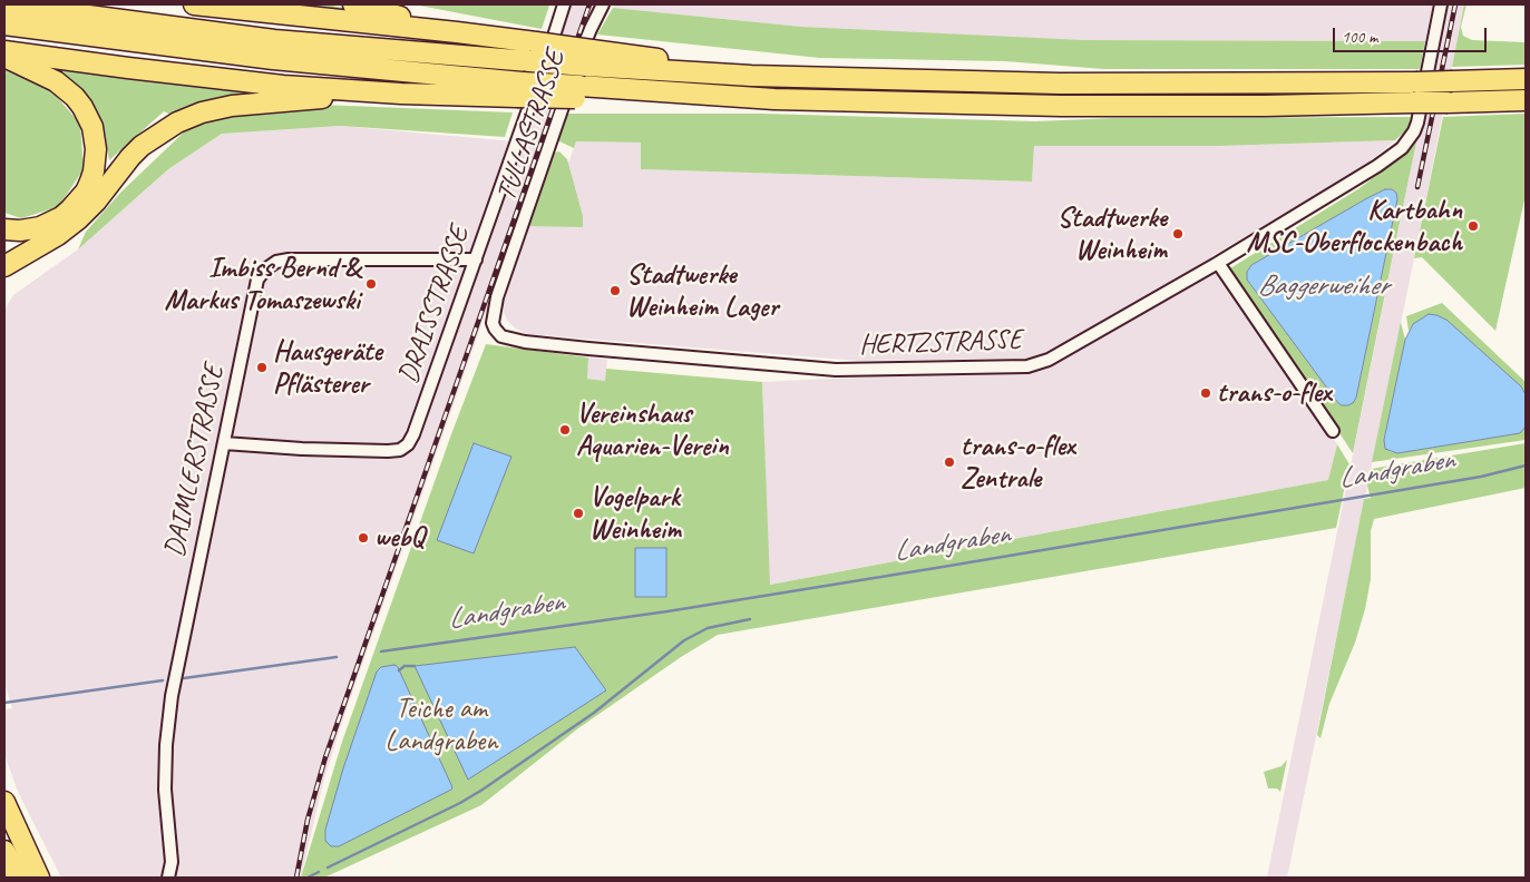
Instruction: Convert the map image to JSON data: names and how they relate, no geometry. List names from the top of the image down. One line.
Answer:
{"streets":{"street":["TULLASTRASSE","DRAISSTRASSE","HERTZSTRASSE","DAIMLERSTRASSE"]},"crossings":[["TULLASTRASSE","HERTZSTRASSE"],["DRAISSTRASSE","DAIMLERSTRASSE"]],"water":["Baggerweiher","Landgraben"],"parks":["Teiche am Landgraben"],"places":["Kartbahn MSC-Oberflockenbach","Stadtwerke Weinheim","Imbiss Bernd & Markus Tomaszewski","Stadtwerke Weinheim Lager","Hausgeräte Pflästerer","trans-o-flex","Vereinshaus Aquarien-Verein","trans-o-flex Zentrale","Vogelpark Weinheim","webQ"],"scale_bar":"100 m"}
